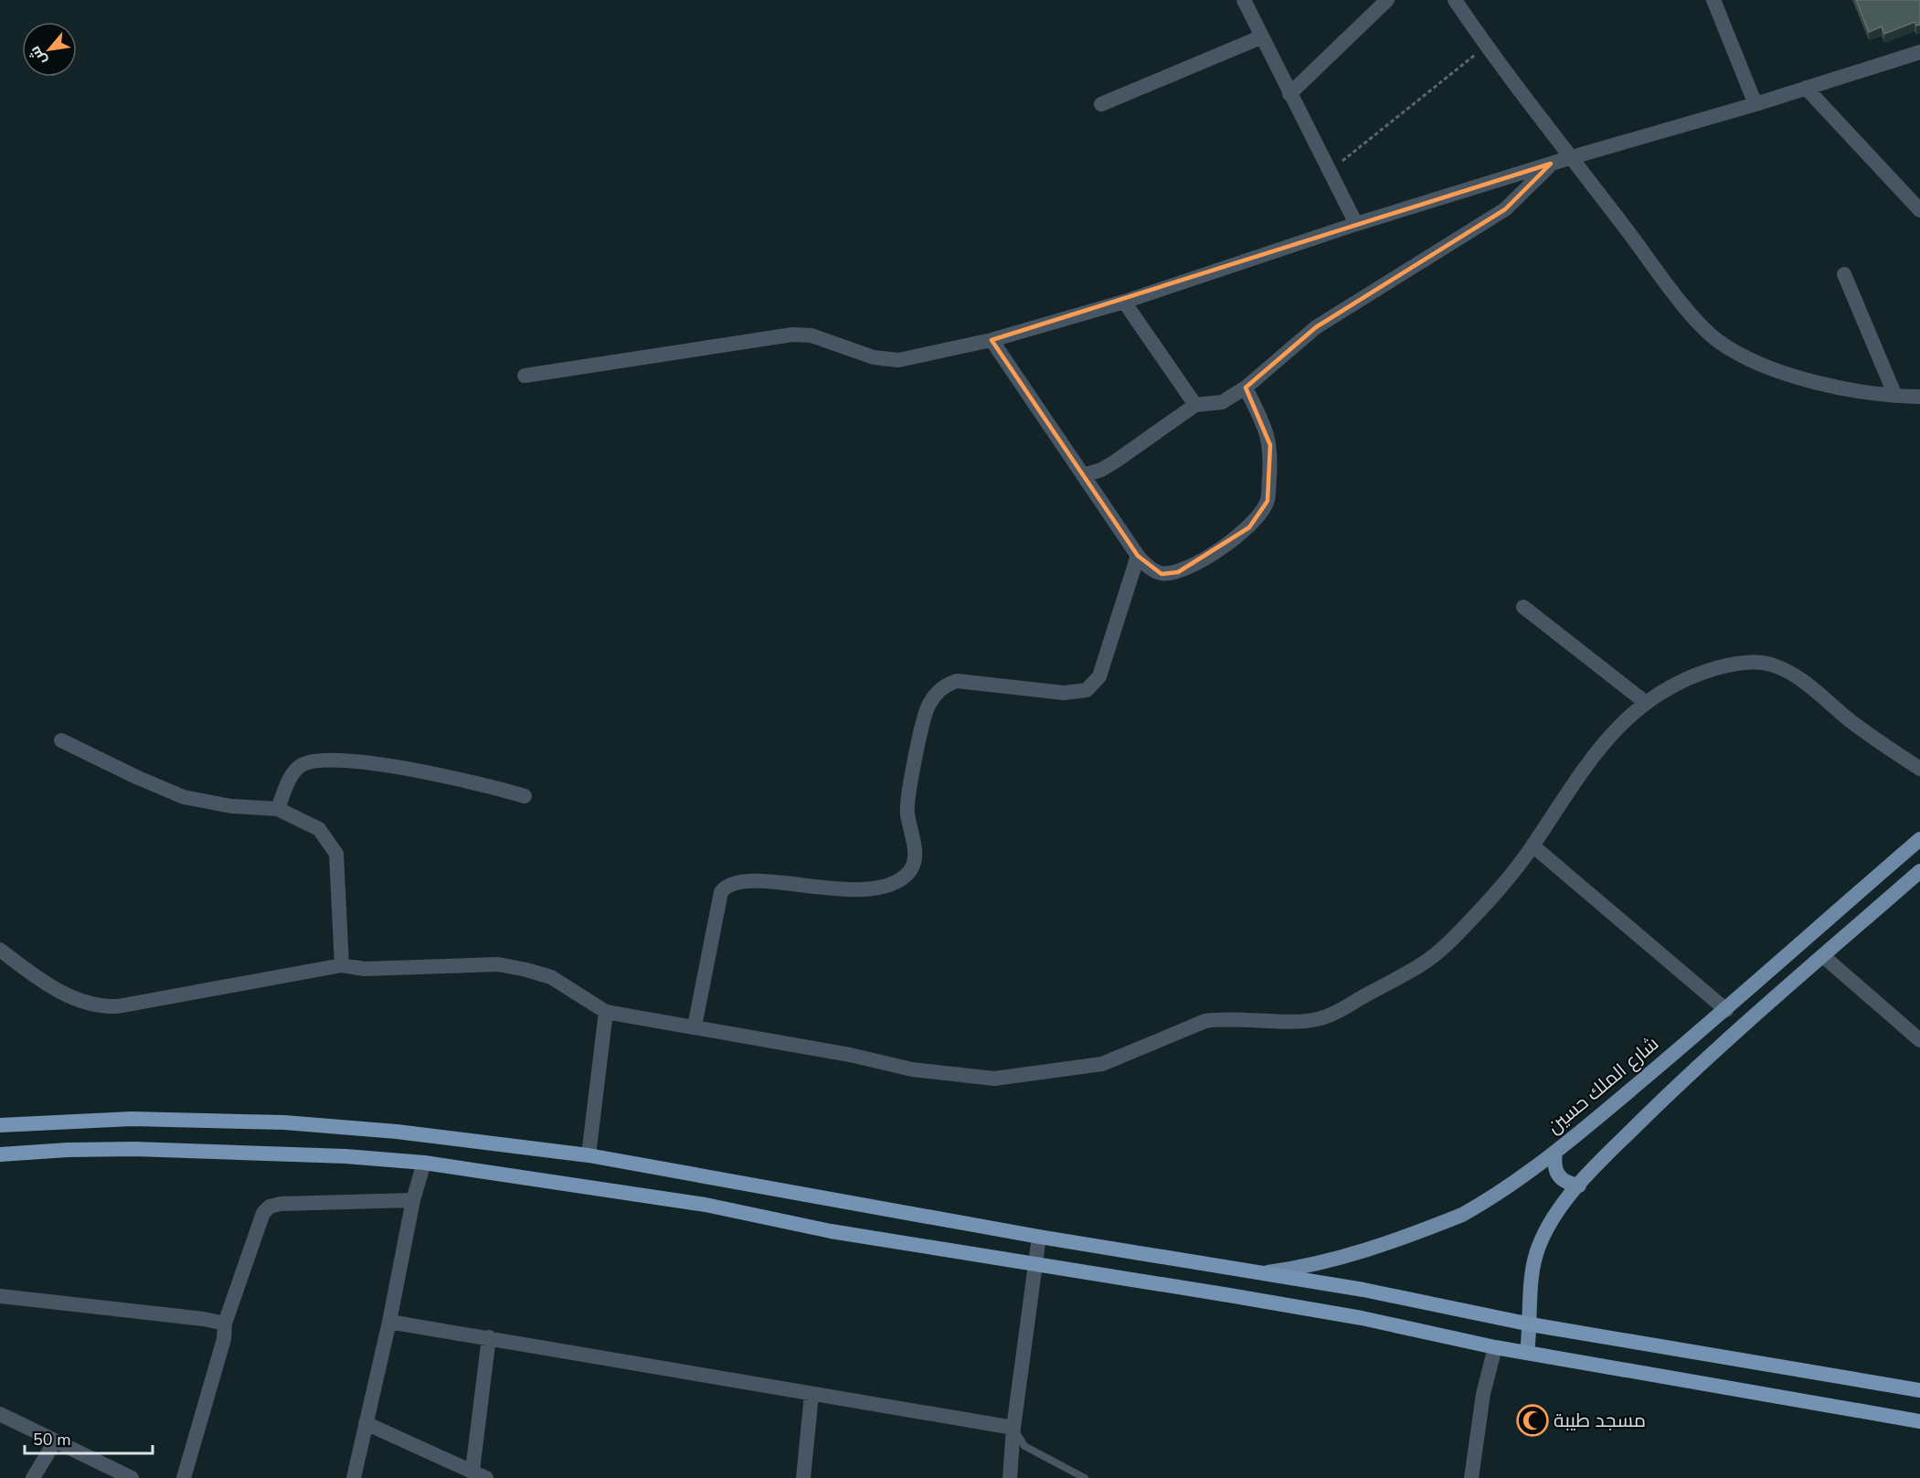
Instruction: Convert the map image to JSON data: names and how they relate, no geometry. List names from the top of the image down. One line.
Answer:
{"streets":{"main road":["شارع الملك حسين"]},"places":{"mosque":["مسجد طيبة"]},"scale_bar":"50 m","north":"bottom left"}
